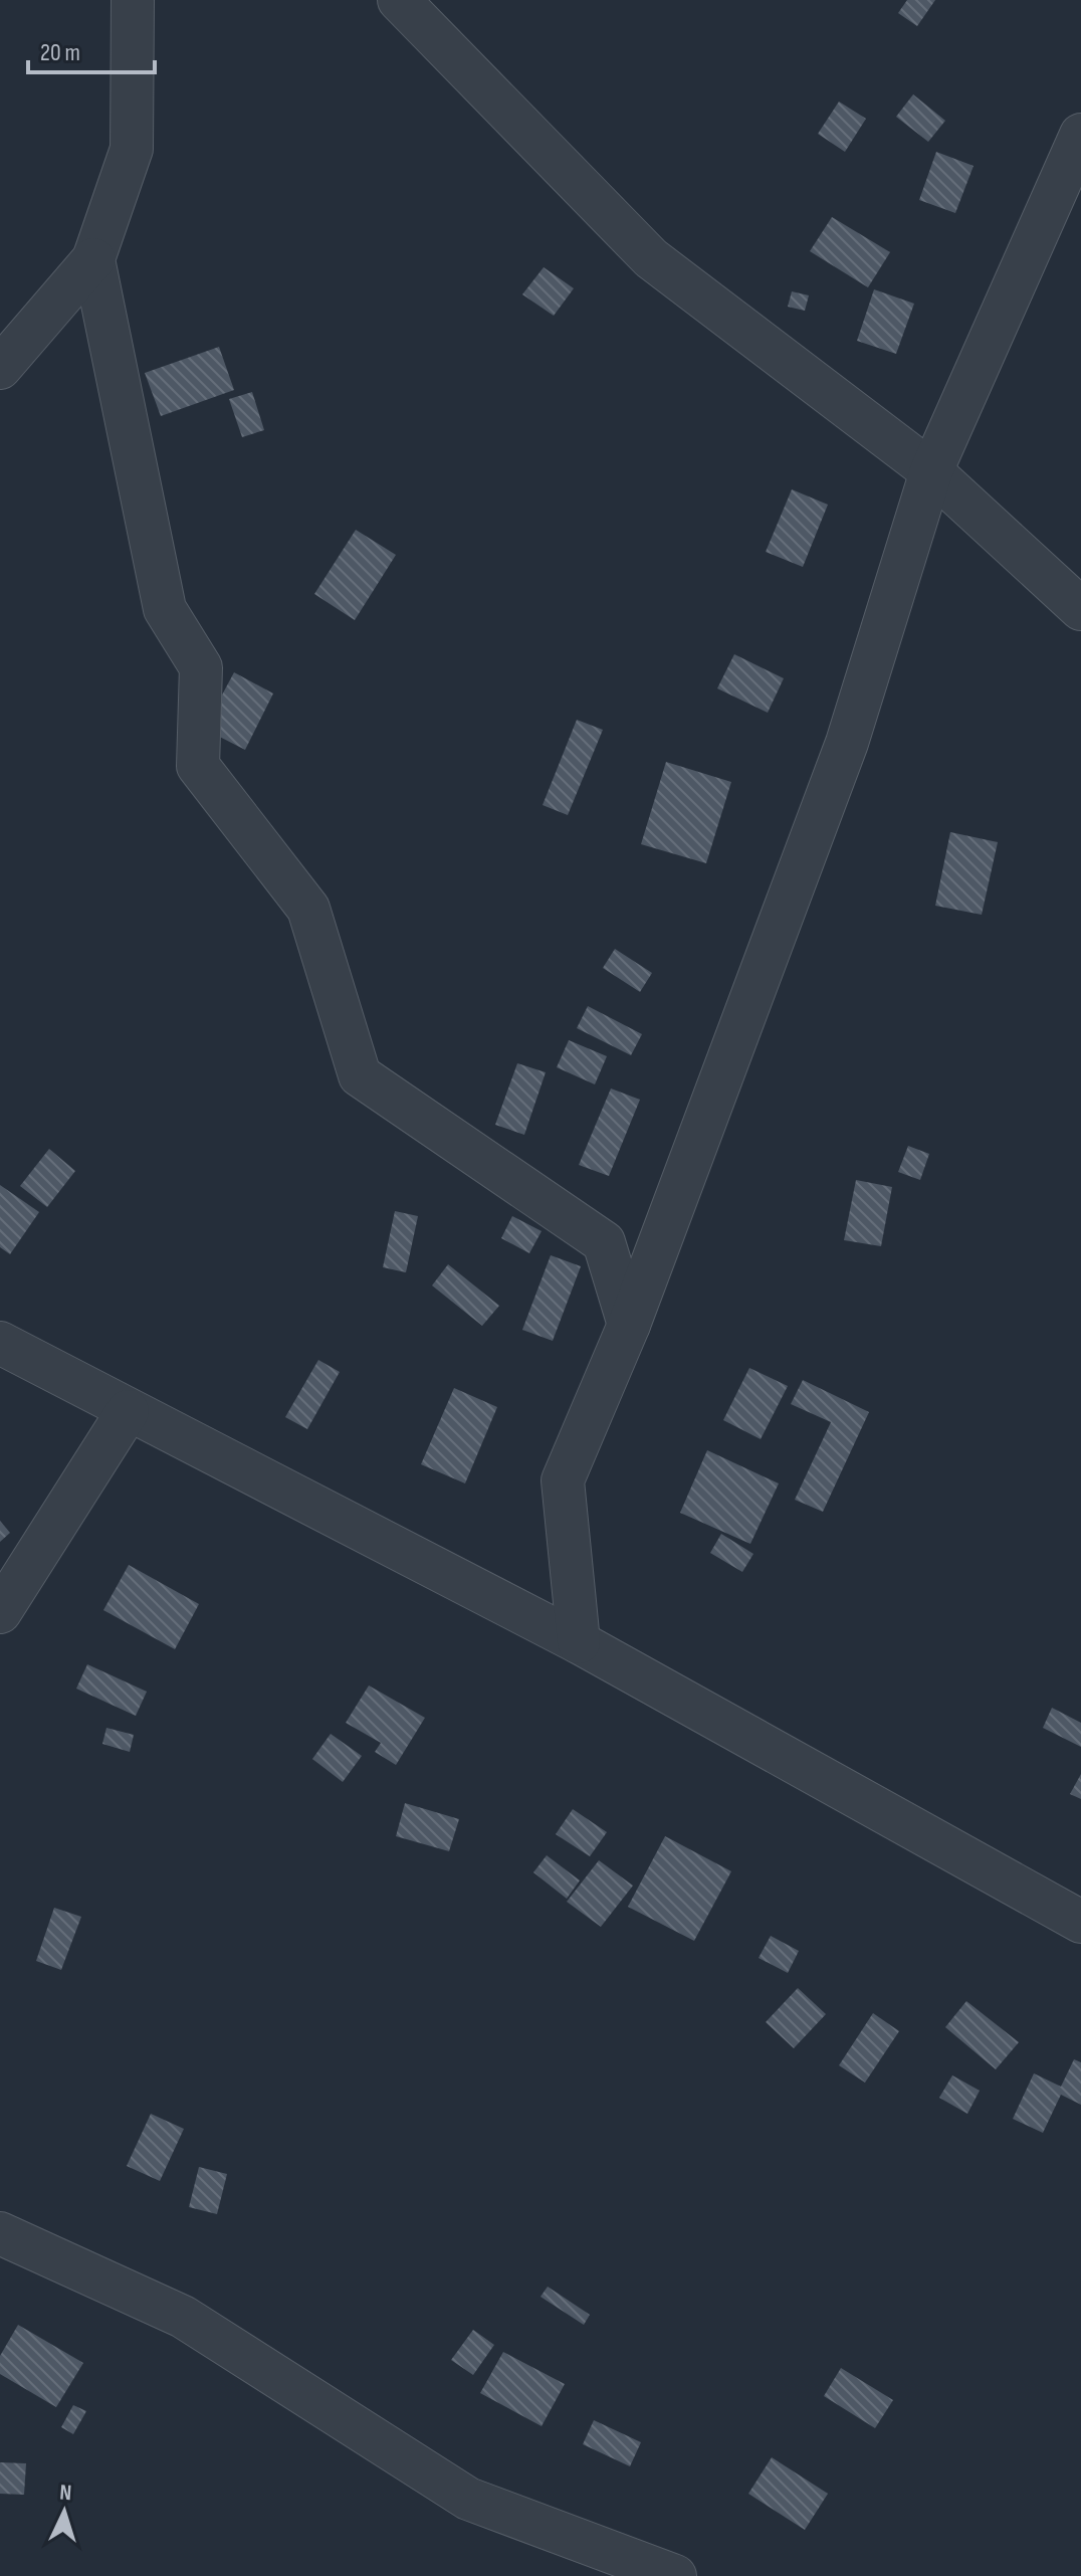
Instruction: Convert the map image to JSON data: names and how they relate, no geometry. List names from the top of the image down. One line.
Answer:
{"scale_bar":"20 m","north":"top"}
